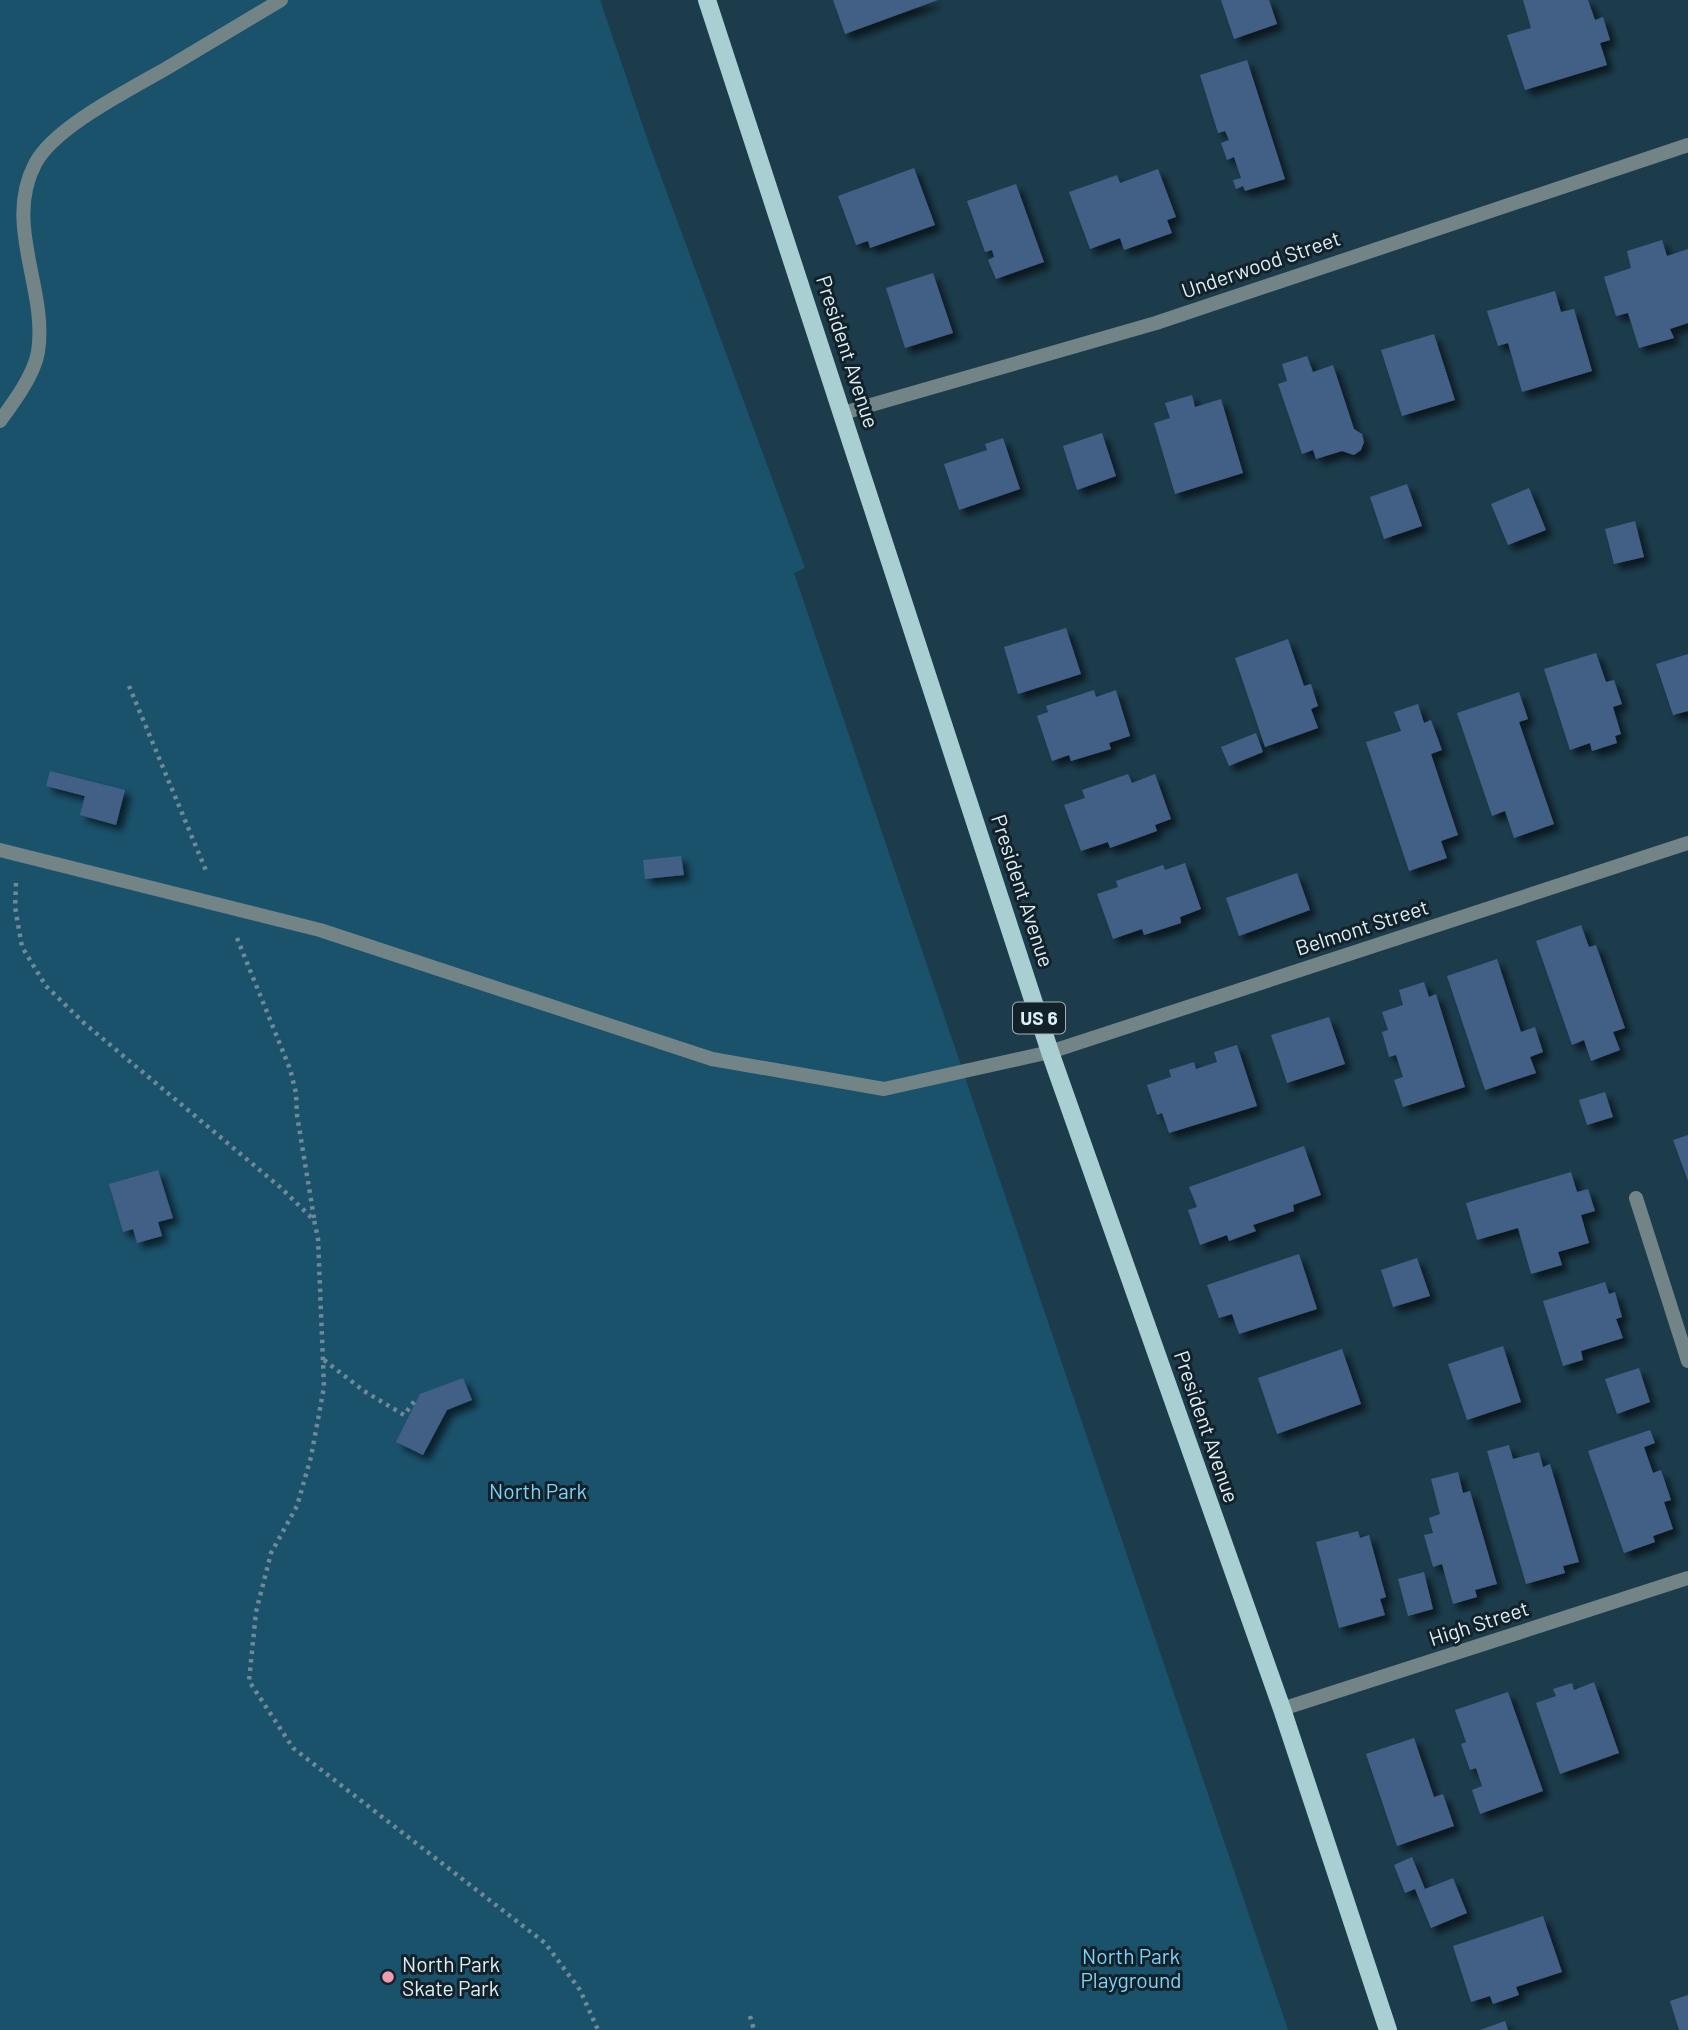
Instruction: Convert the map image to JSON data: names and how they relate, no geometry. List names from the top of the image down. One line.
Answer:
{"streets":{"main road":["President Avenue","US 6"],"street":["Underwood Street","Belmont Street","High Street"]},"crossings":[["Underwood Street","President Avenue"],["President Avenue","Belmont Street"],["President Avenue","High Street"]],"parks":["North Park","North Park Playground"],"places":["North Park Skate Park"]}
